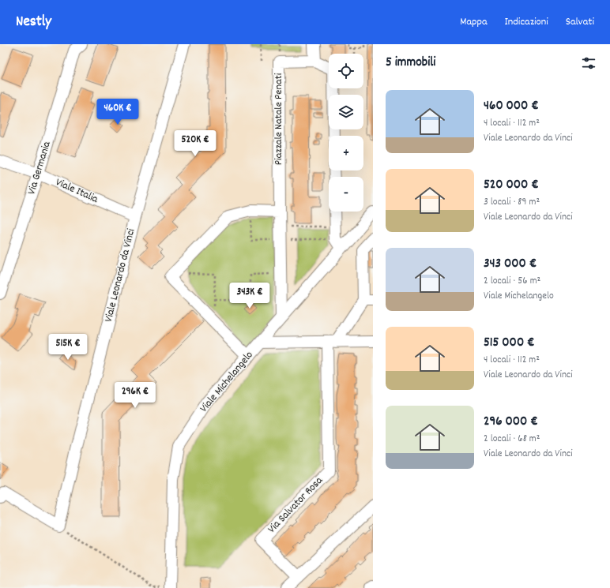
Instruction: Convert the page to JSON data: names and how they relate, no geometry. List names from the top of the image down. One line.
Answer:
{"streets":{"street":["Piazzale Natale Penati","Via Germania","Viale Italia","Viale Leonardo da Vinci","Viale Michelangelo","Via Salvator Rosa"]},"crossings":[["Piazzale Natale Penati","Viale Michelangelo"],["Via Germania","Viale Italia"],["Viale Italia","Viale Leonardo da Vinci"]],"page":{"header":"Nestly","nav":["Mappa","Indicazioni","Salvati"],"heading":"5 immobili","map_buttons":["+","−"],"list":[{"name":"460 000 €","note":"4 locali · 112 m² · Viale Leonardo da Vinci"},{"name":"520 000 €","note":"3 locali · 89 m² · Viale Leonardo da Vinci"},{"name":"343 000 €","note":"2 locali · 56 m² · Viale Michelangelo"},{"name":"515 000 €","note":"4 locali · 112 m² · Viale Leonardo da Vinci"},{"name":"296 000 €","note":"2 locali · 68 m² · Viale Leonardo da Vinci"}],"price":["460K €","520K €","343K €","515K €","296K €"]}}
